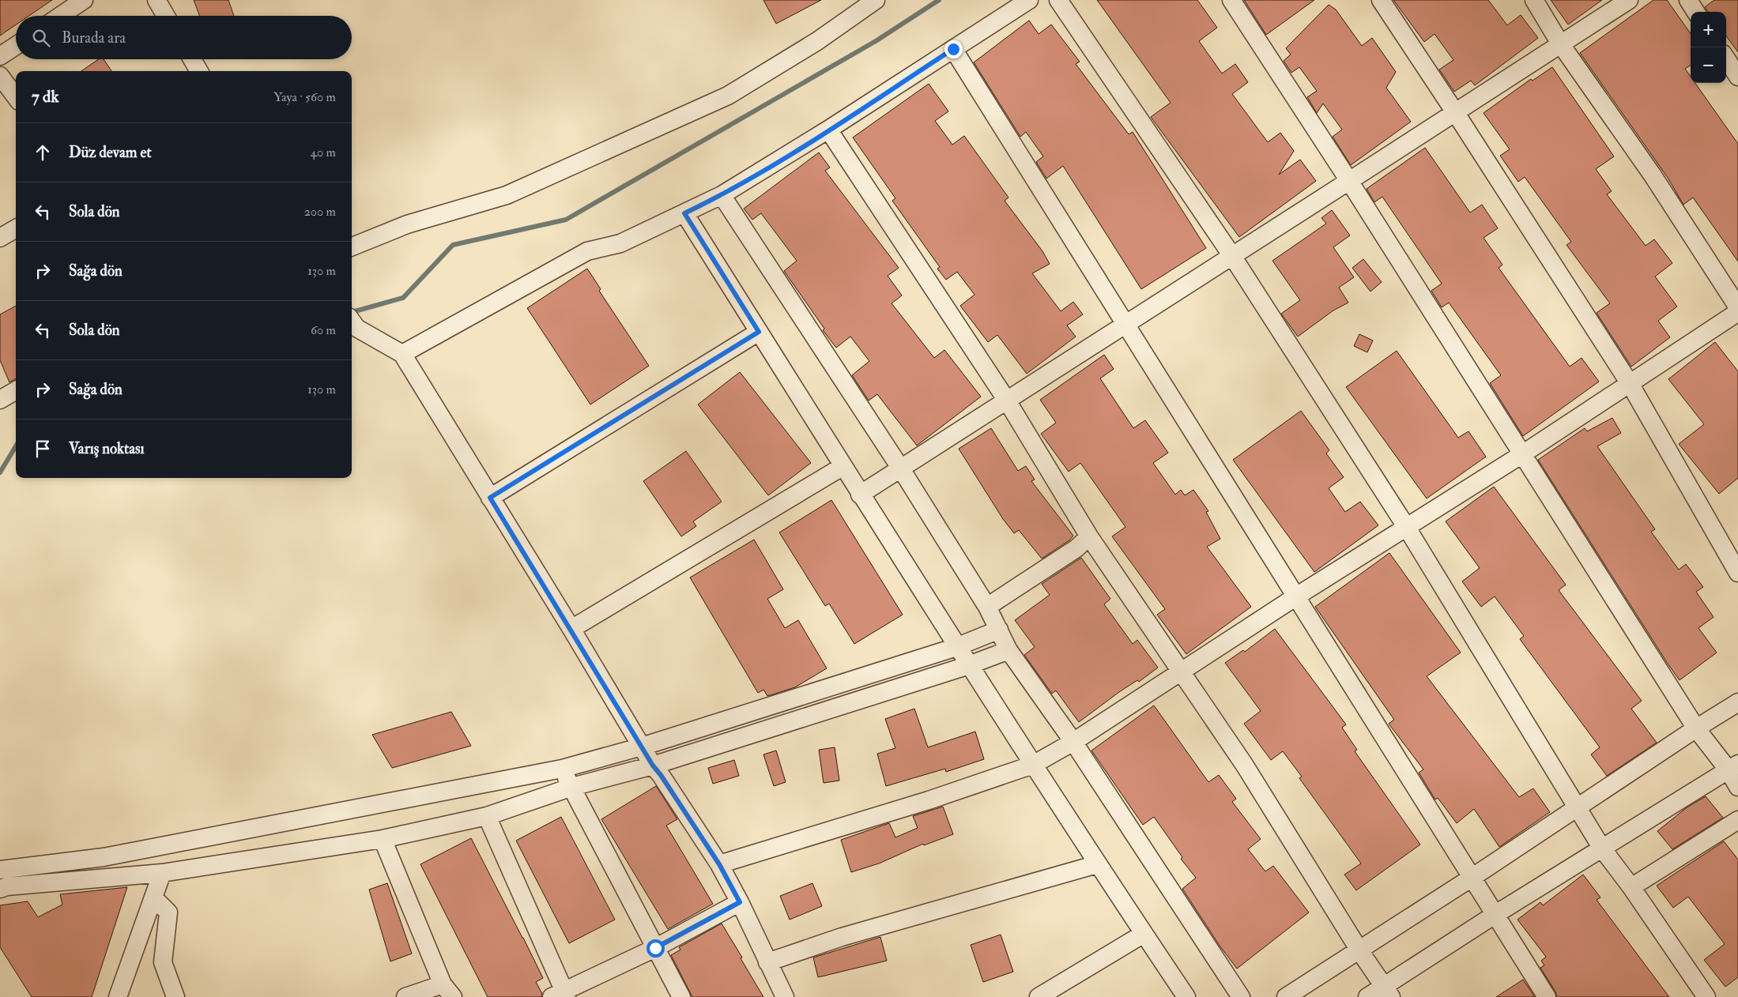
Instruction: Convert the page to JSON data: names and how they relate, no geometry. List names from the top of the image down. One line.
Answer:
{"page":{"map_buttons":["+","−"],"search":"Burada ara","heading":["7 dk","Yaya · 560 m"],"list":[["Düz devam et","40 m"],["Sola dön","200 m"],["Sağa dön","130 m"],["Sola dön","60 m"],["Sağa dön","130 m"],"Varış noktası"]}}
